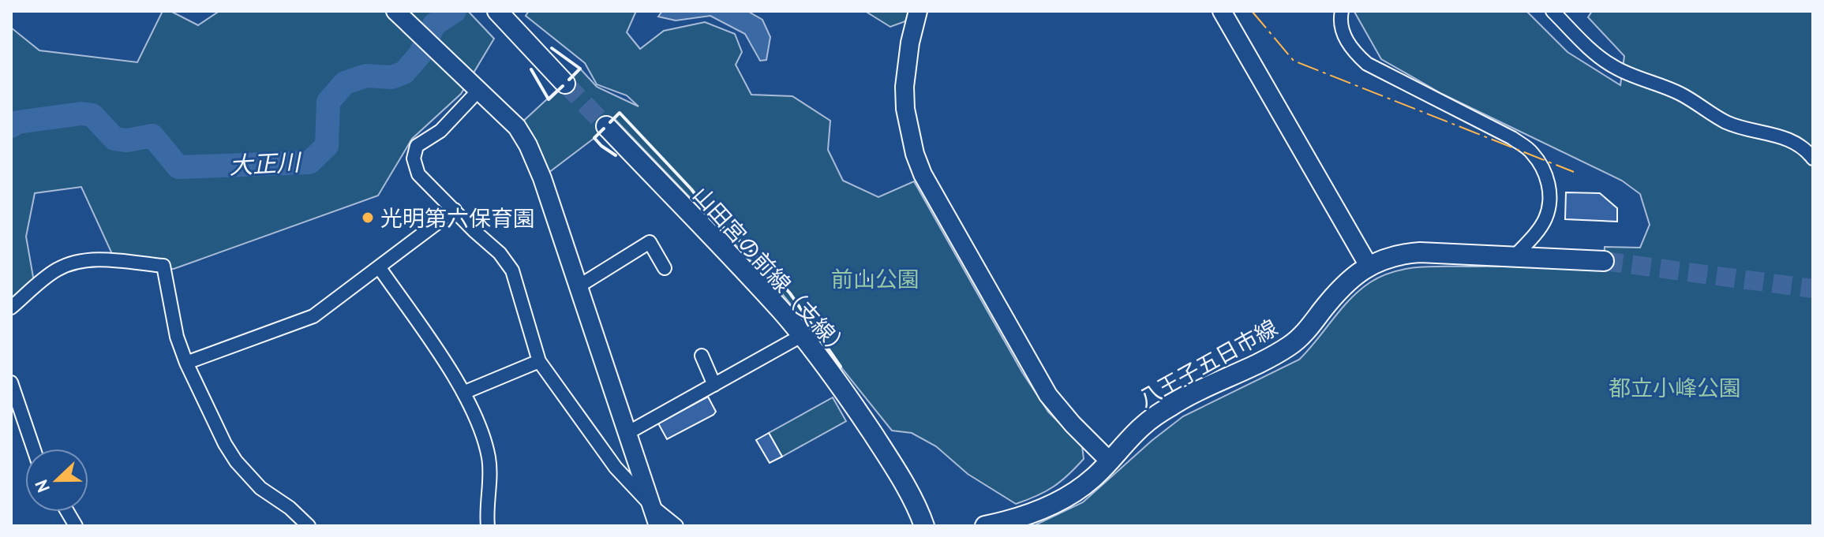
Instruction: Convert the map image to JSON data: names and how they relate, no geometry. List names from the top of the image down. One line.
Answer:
{"streets":{"main road":["山田宮の前線（支線）","八王子五日市線"]},"water":["大正川"],"parks":["前山公園","都立小峰公園"],"places":["光明第六保育園"],"north":"left"}
